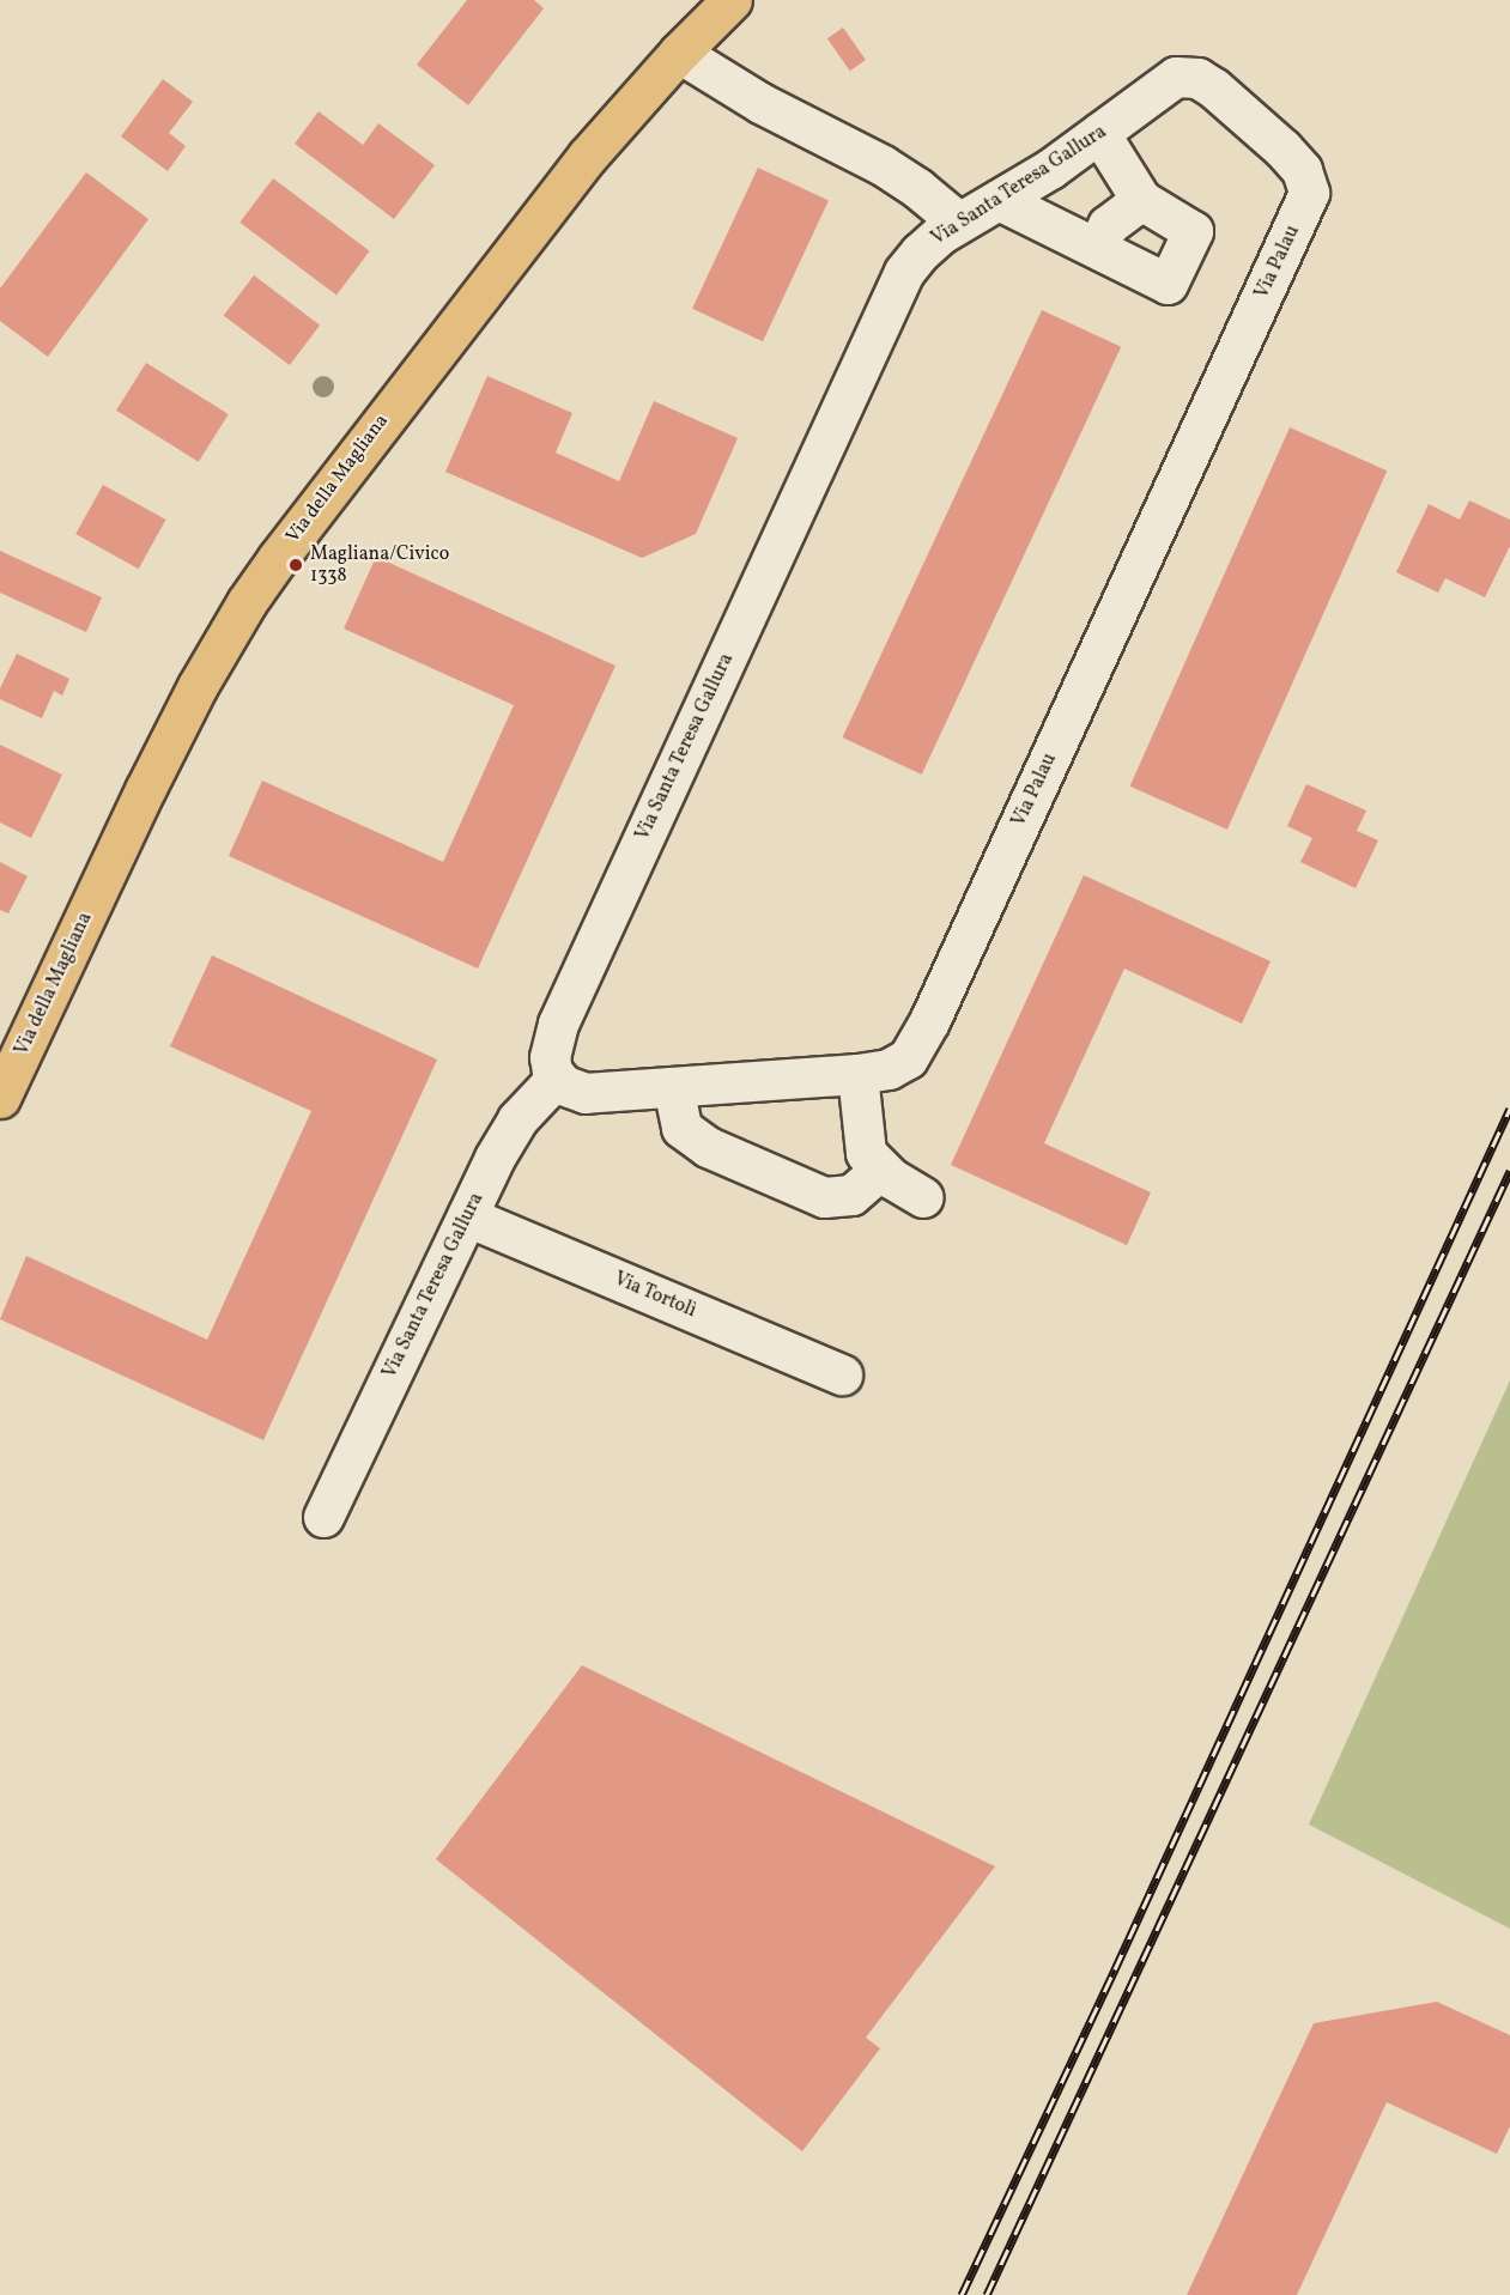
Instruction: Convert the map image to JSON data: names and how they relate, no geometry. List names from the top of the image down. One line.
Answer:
{"streets":{"main road":["Via della Magliana"],"street":["Via Santa Teresa Gallura","Via Palau","Via Tortolì"]},"crossings":[["Via Santa Teresa Gallura","Via Palau"],["Via Santa Teresa Gallura","Via Tortolì"]],"places":["Magliana/Civico 1338"]}
